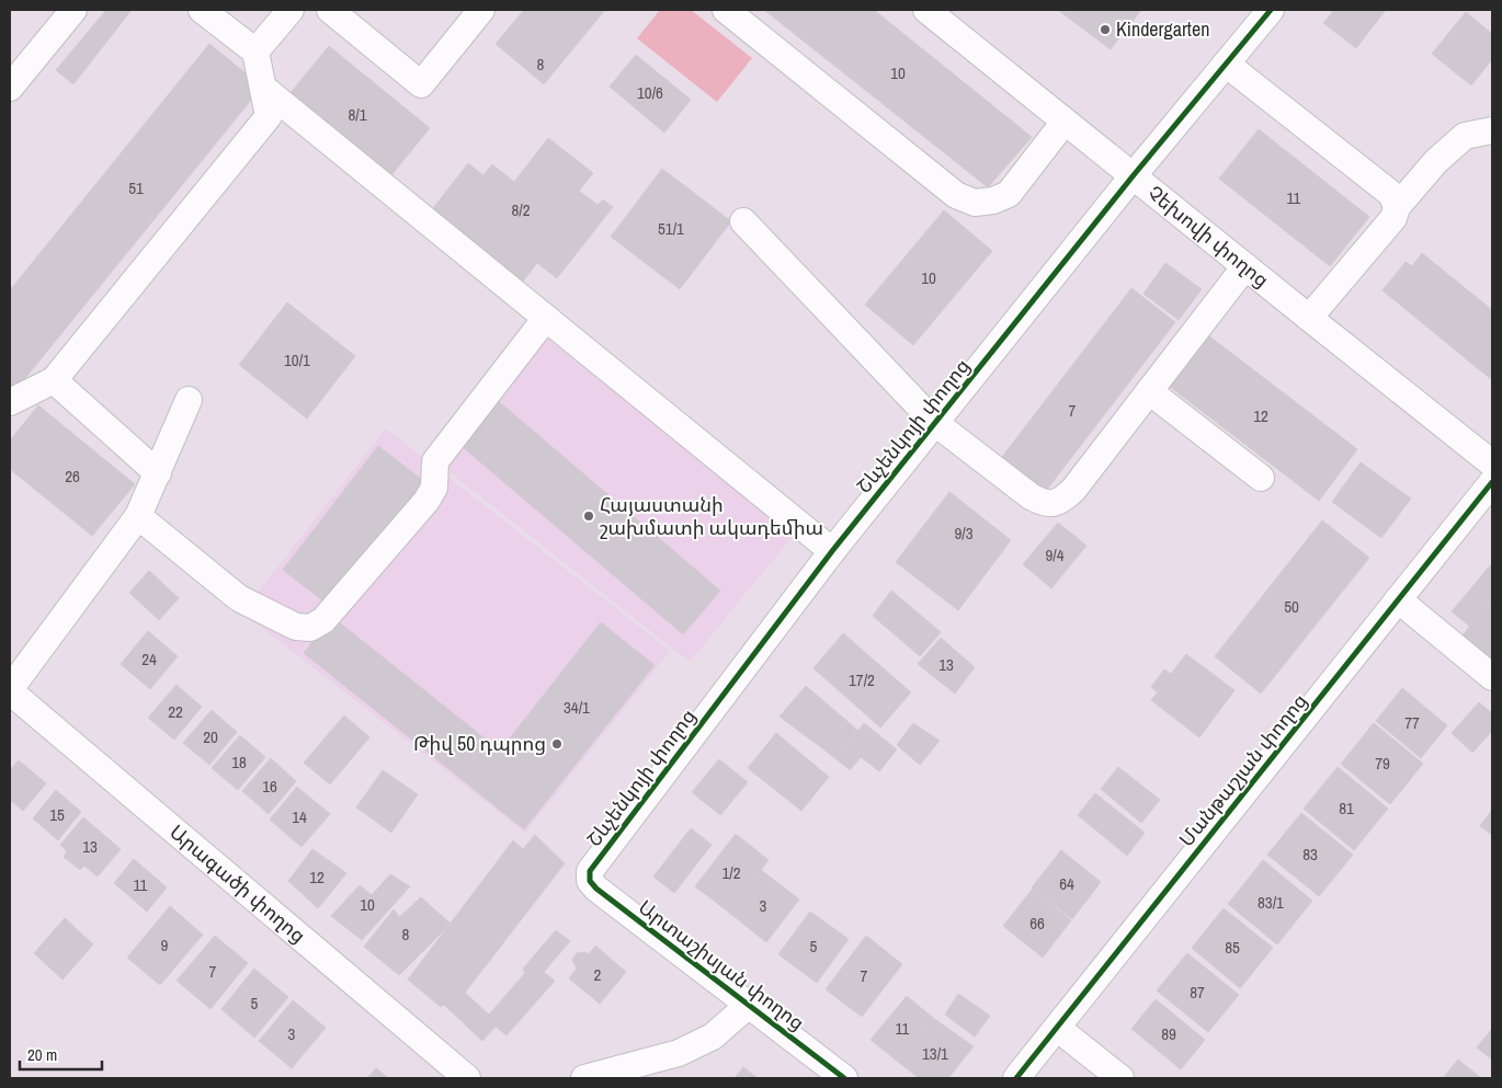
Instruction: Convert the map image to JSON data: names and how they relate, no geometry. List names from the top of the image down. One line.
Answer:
{"streets":{"street":["Չեխովի փողոց","Շևչենկոյի փողոց","Մանթաշյան փողոց","Արագածի փողոց","Արտաշիսյան փողոց"]},"crossings":[["Չեխովի փողոց","Շևչենկոյի փողոց"],["Շևչենկոյի փողոց","Արտաշիսյան փողոց"]],"places":["Kindergarten","Հայաստանի շախմատի ակադեմիա","Թիվ 50 դպրոց"],"house_numbers":["8","10","10/6","8/1","51","11","8/2","51/1","10","10/1","7","12","26","9/3","9/4","50","24","13","17/2","34/1","22","77","20","18","79","16","81","15","14","13","83","1/2","12","64","11","83/1","10","3","66","8","9","5","85","7","2","7","87","5","11","3","89","13/1"],"scale_bar":"20 m"}
